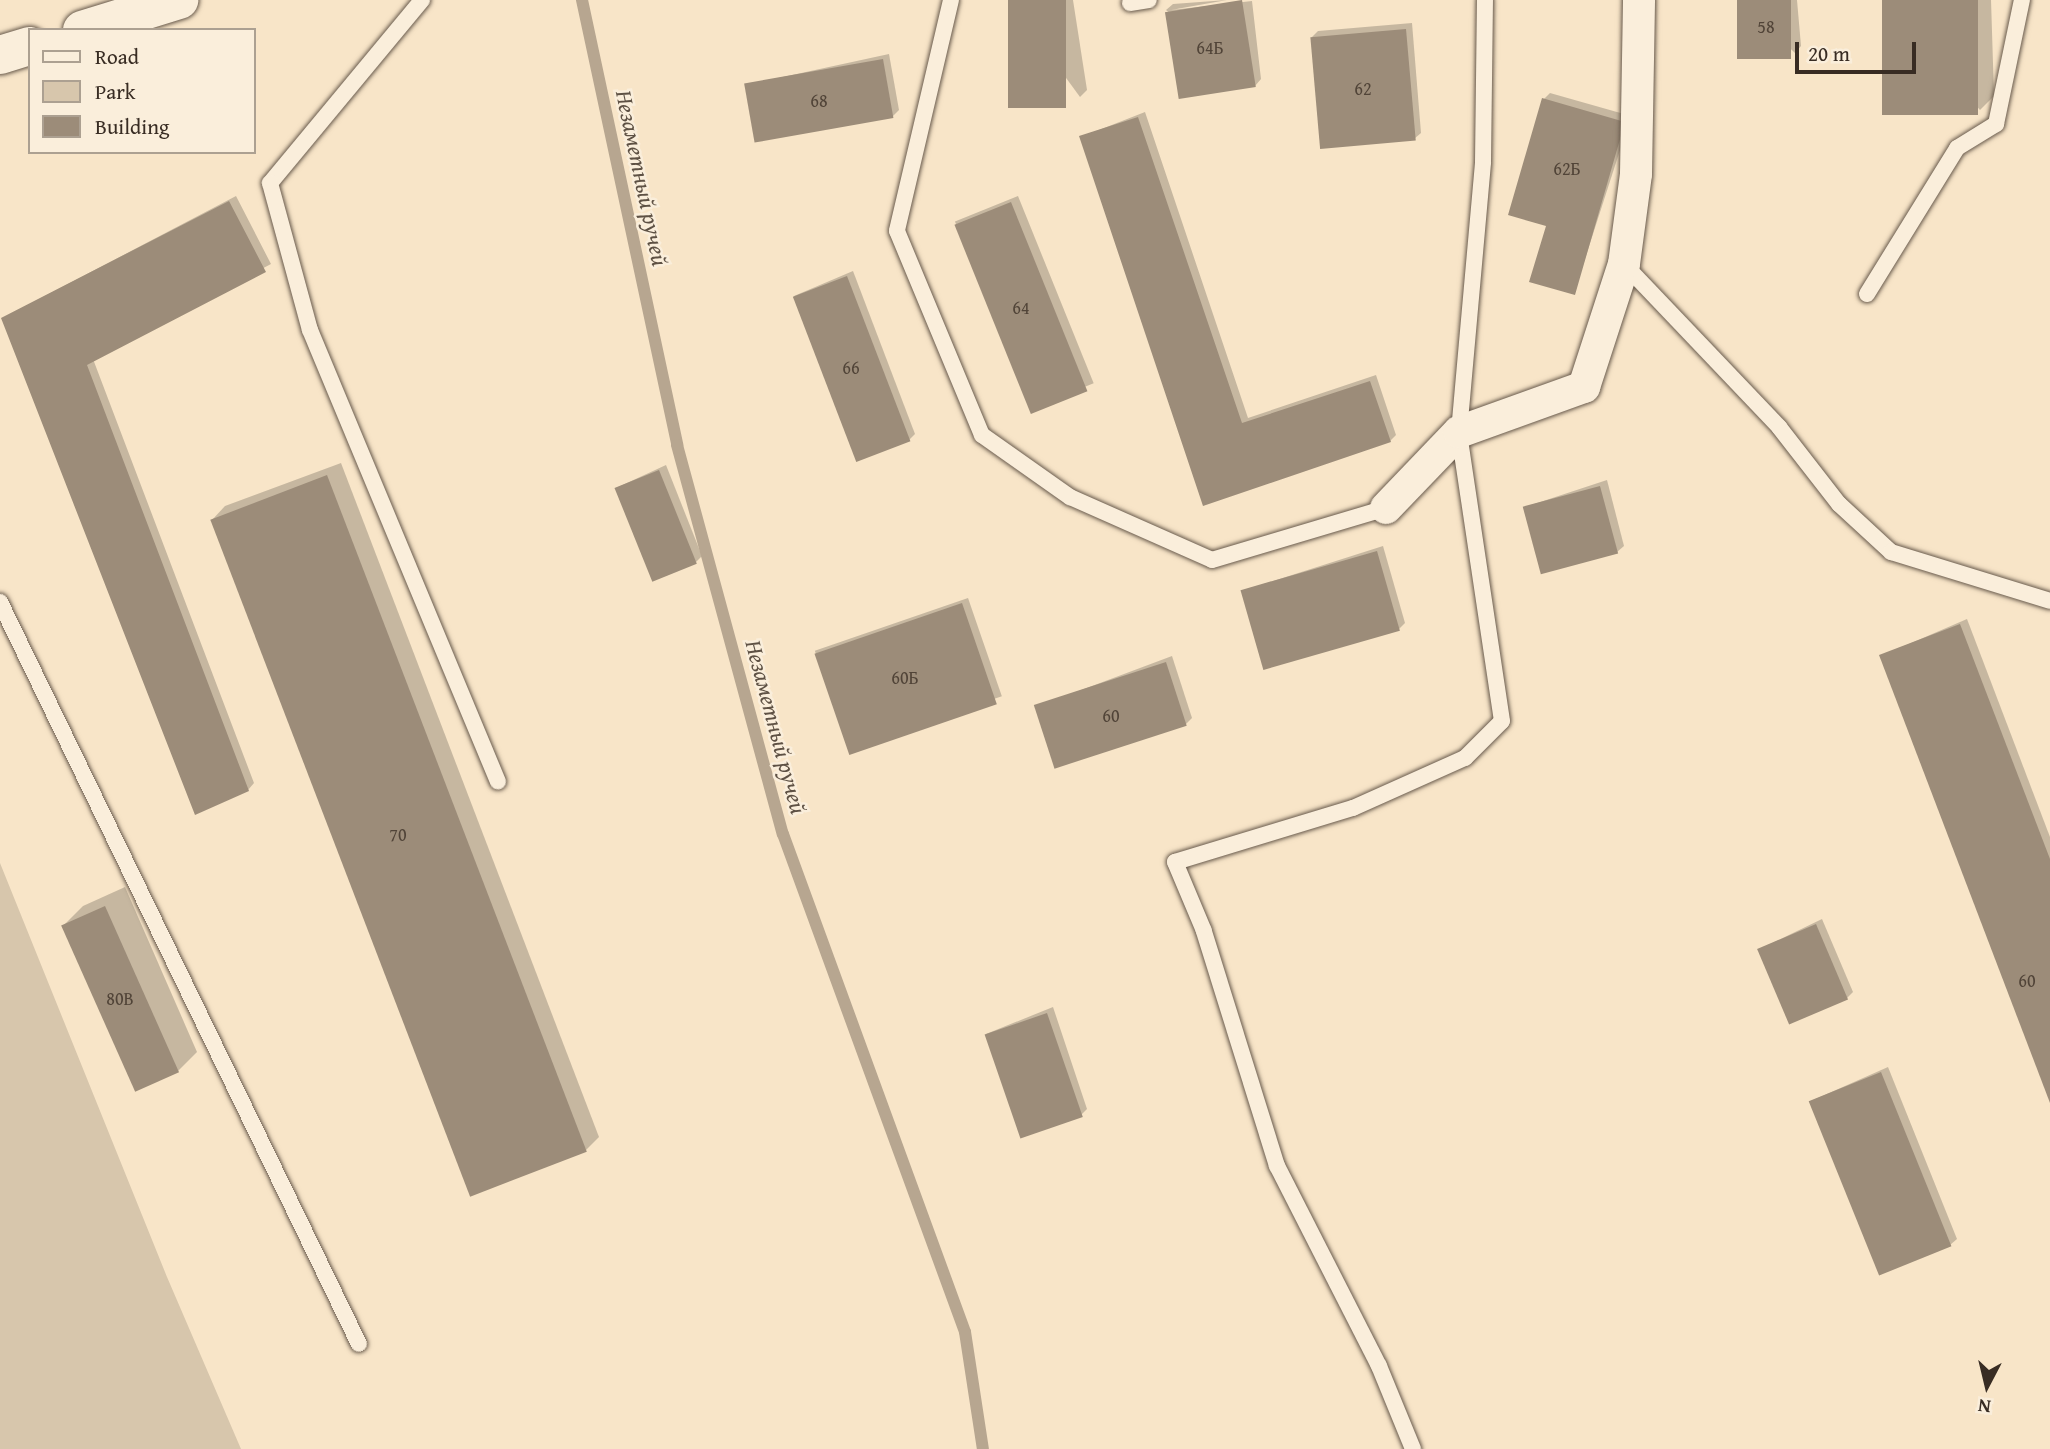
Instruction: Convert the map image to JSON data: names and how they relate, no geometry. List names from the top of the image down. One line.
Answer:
{"water":["Незаметный ручей"],"house_numbers":["58","64Б","62","68","62Б","64","66","60Б","60","70","60","80В"],"legend":["Road","Park","Building"],"scale_bar":"20 m","north":"bottom"}
